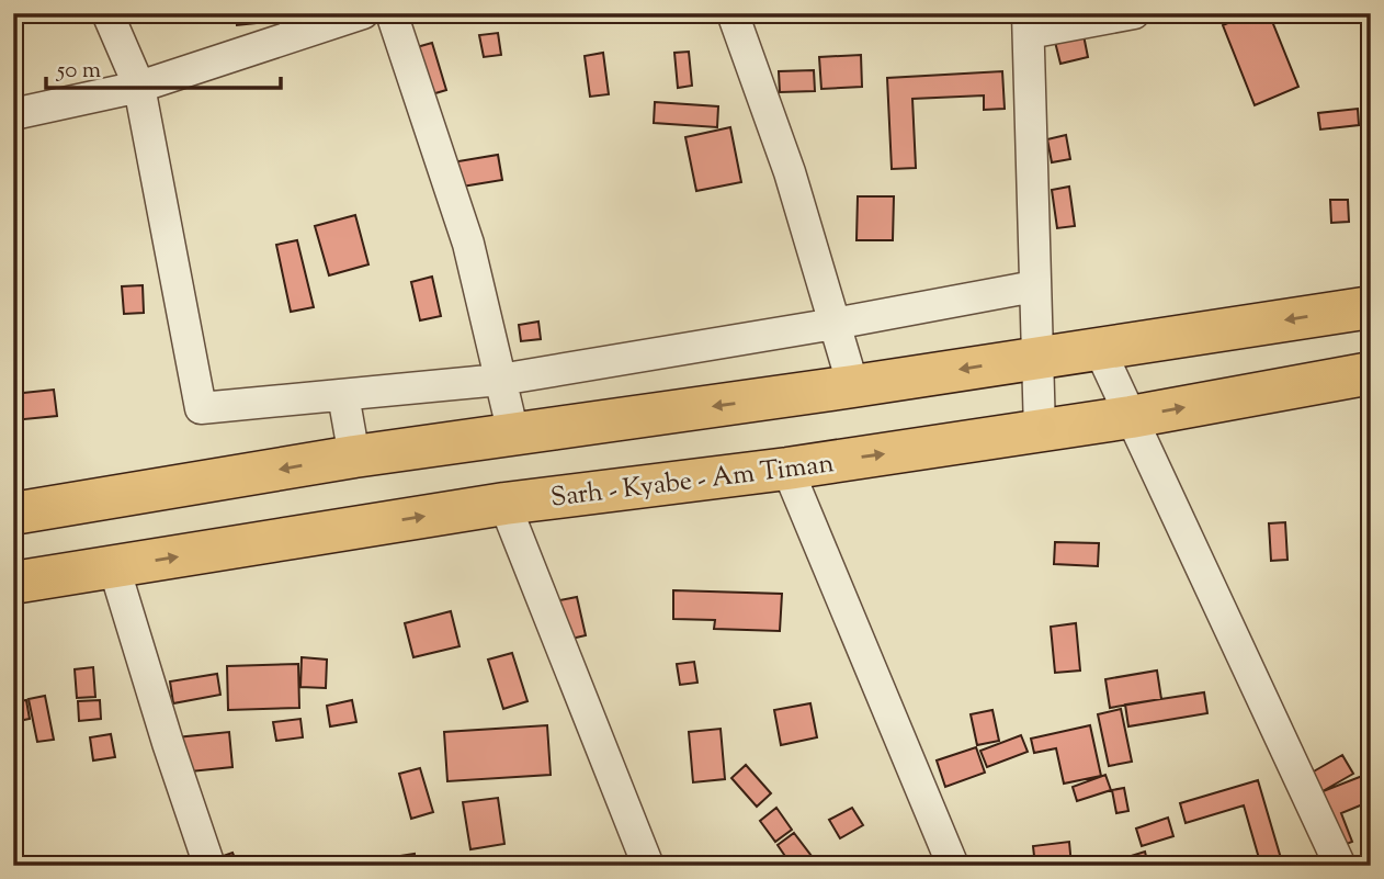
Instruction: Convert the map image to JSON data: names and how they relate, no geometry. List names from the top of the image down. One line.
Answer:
{"streets":{"highway":["Sarh - Kyabe - Am Timan"]},"scale_bar":"50 m"}
